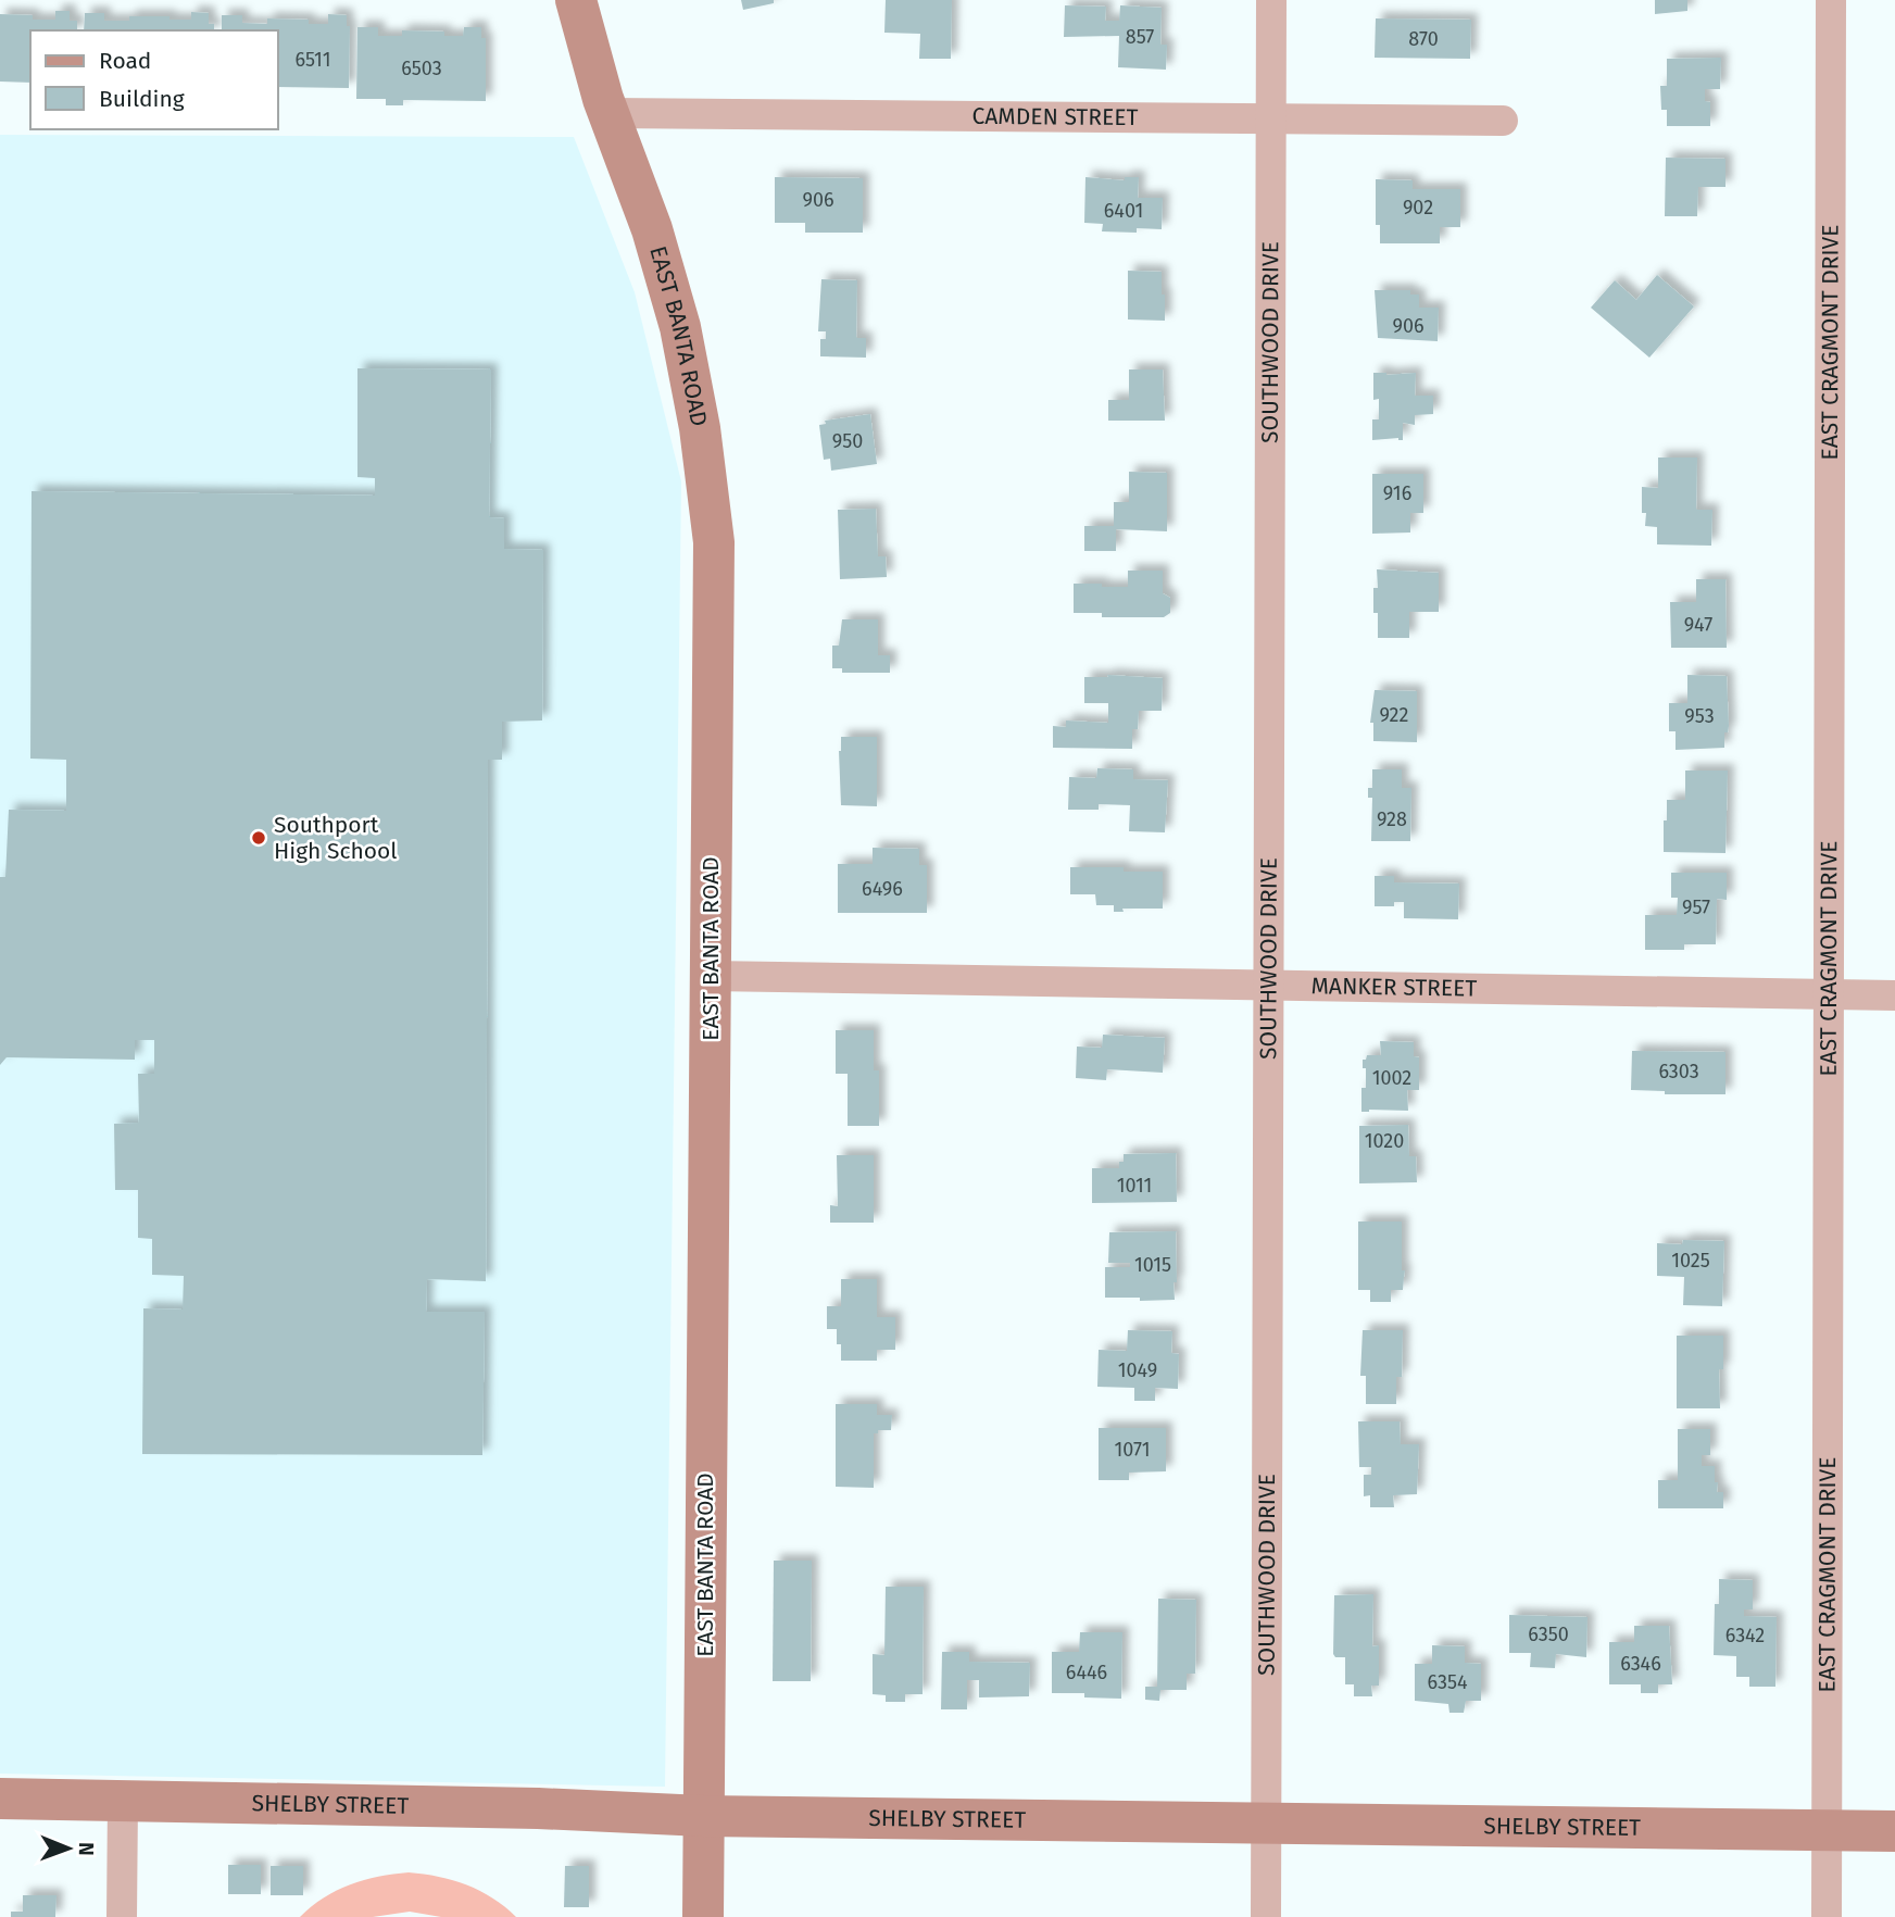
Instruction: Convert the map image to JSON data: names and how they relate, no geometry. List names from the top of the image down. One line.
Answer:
{"streets":{"street":["CAMDEN STREET","EAST BANTA ROAD","SOUTHWOOD DRIVE","EAST CRAGMONT DRIVE","MANKER STREET","SHELBY STREET"]},"crossings":[["CAMDEN STREET","EAST BANTA ROAD"],["CAMDEN STREET","SOUTHWOOD DRIVE"],["EAST BANTA ROAD","MANKER STREET"],["EAST BANTA ROAD","SHELBY STREET"],["SOUTHWOOD DRIVE","MANKER STREET"],["SOUTHWOOD DRIVE","SHELBY STREET"],["EAST CRAGMONT DRIVE","MANKER STREET"],["EAST CRAGMONT DRIVE","SHELBY STREET"]],"places":["Southport High School"],"house_numbers":["857","870","6511","6503","906","902","6401","906","950","916","947","922","953","928","6496","957","6303","1002","1020","1011","1025","1015","1049","1071","6350","6342","6346","6446","6354"],"legend":["Road","Building"],"north":"right"}
